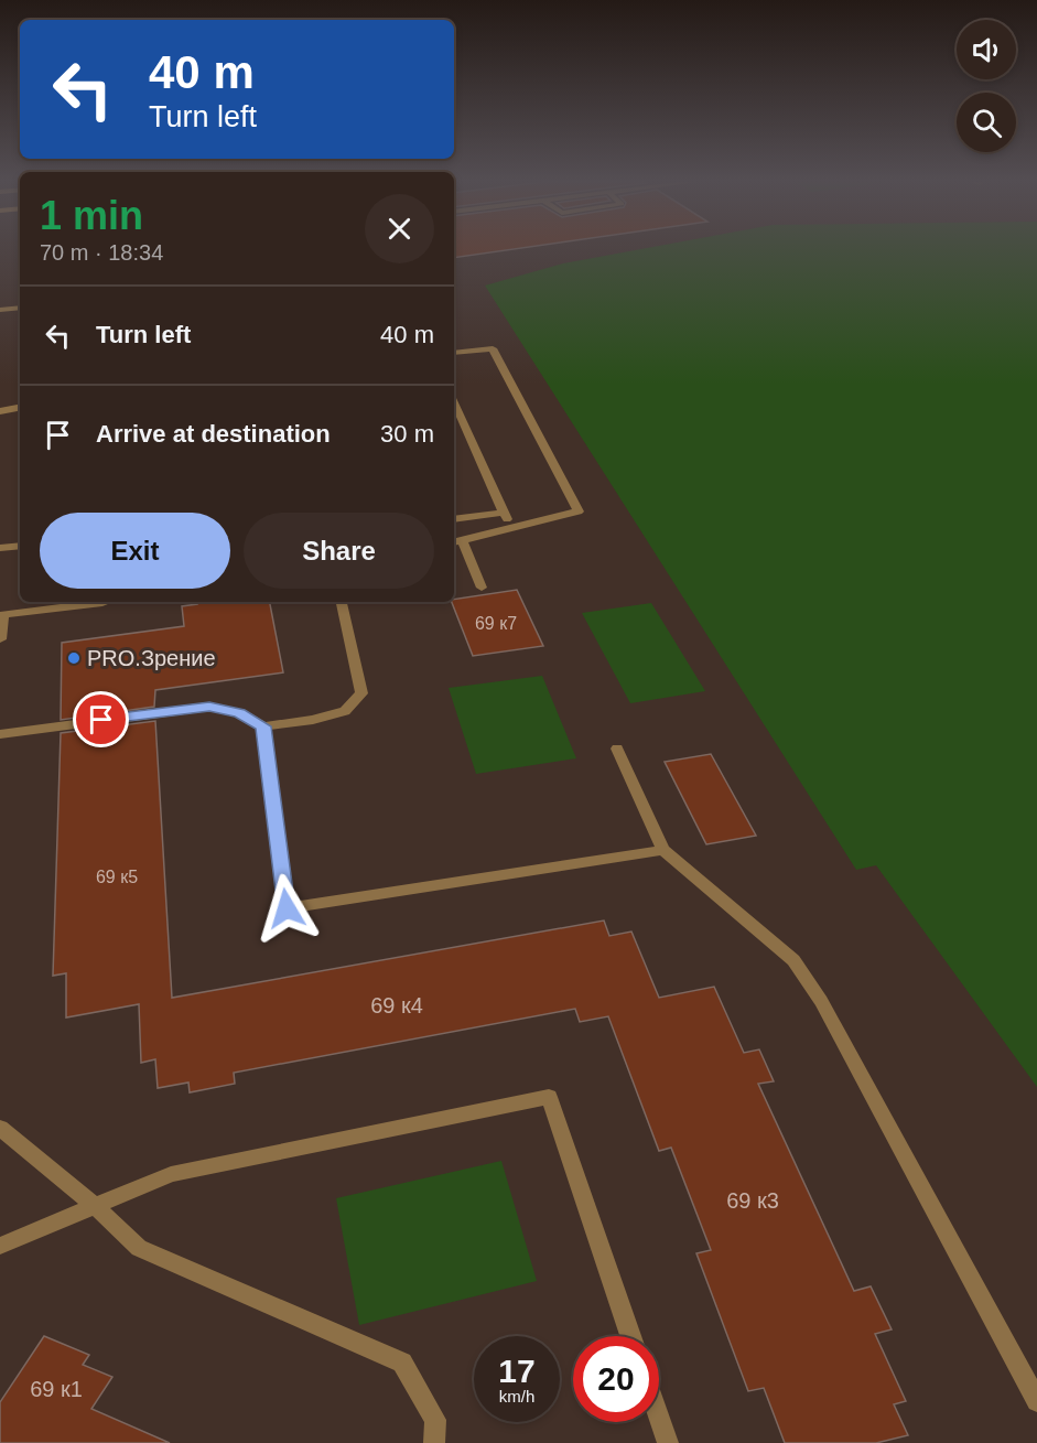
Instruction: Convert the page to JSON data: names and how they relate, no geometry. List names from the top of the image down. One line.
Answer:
{"places":["PRO.Зрение"],"house_numbers":["69 к7","69 к5","69 к4","69 к3","69 к1"],"page":{"turn":["40 m","Turn left"],"heading":["1 min","70 m · 18:34"],"list":[{"name":"Turn left","value":"40 m"},{"name":"Arrive at destination","value":"30 m"}],"buttons":["Exit","Share"],"speed":"17 km/h","limit":"20"}}
